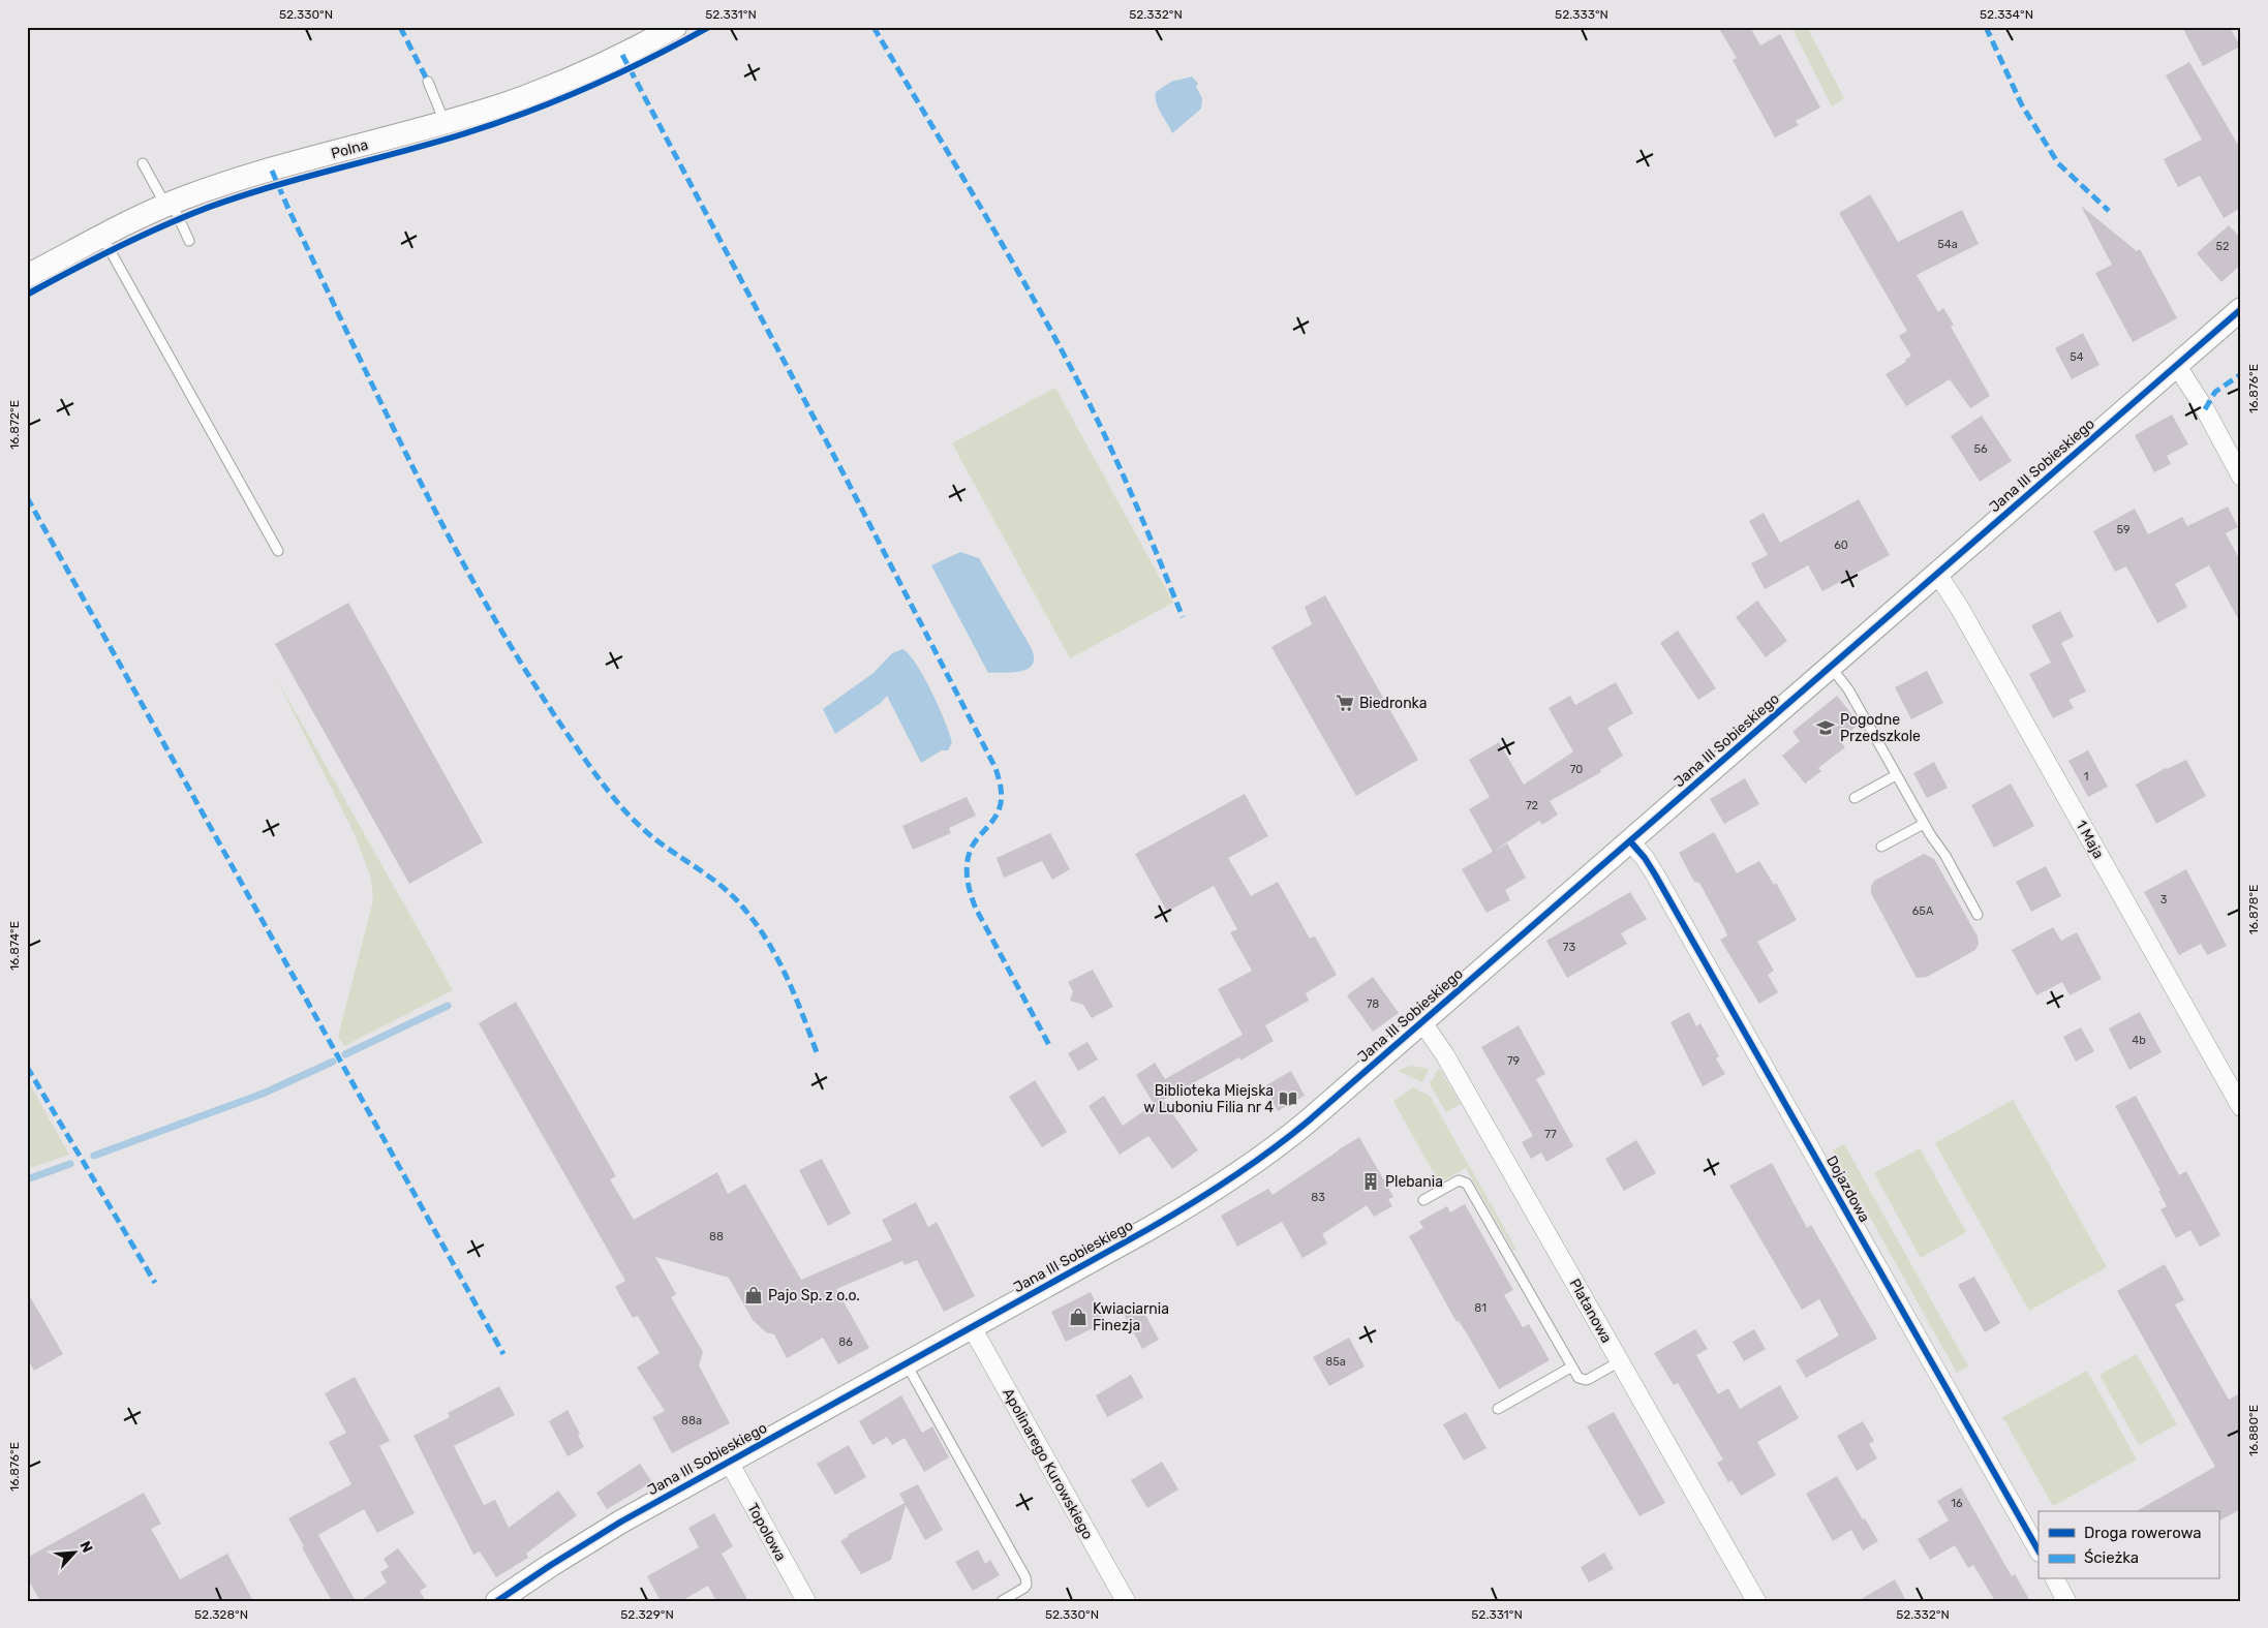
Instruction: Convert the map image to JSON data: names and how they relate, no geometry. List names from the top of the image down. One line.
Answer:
{"streets":{"street":["Polna","Jana III Sobieskiego","1 Maja","Dojazdowa","Platanowa","Apolinarego Kurowskiego","Topolowa"]},"crossings":[["Jana III Sobieskiego","1 Maja"],["Jana III Sobieskiego","Dojazdowa"],["Jana III Sobieskiego","Platanowa"],["Jana III Sobieskiego","Apolinarego Kurowskiego"],["Jana III Sobieskiego","Topolowa"]],"places":{"supermarket":["Biedronka"],"school or university":["Pogodne Przedszkole"],"library":["Biblioteka Miejska w Luboniu Filia nr 4"],"building":["Plebania"],"shop":["Pajo Sp. z o.o.","Kwiaciarnia Finezja"]},"house_numbers":["54a","52","54","56","59","60","70","1","72","3","65A","73","78","4b","79","77","83","88","81","86","85a","88a","16"],"legend":["Droga rowerowa","Ścieżka"],"north":"top right","coordinates":["52.330°N","52.331°N","52.332°N","52.333°N","52.334°N","16.876°E","16.872°E","16.878°E","16.874°E","16.880°E","52.328°N","52.329°N"]}
